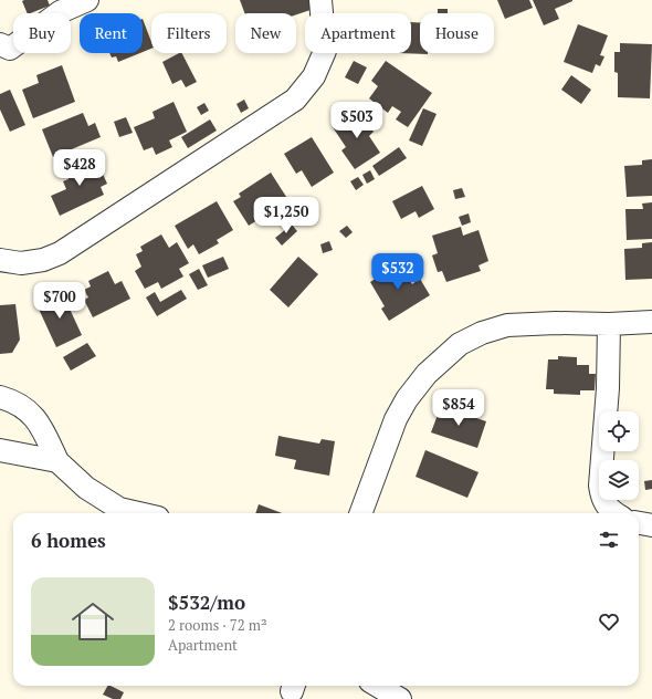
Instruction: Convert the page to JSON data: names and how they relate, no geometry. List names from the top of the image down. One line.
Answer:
{"page":{"chip":["Buy","Rent","Filters","New","Apartment","House"],"price":["$503","$428","$1,250","$532","$700","$854"],"heading":"6 homes","list":[{"name":"$532/mo","note":"2 rooms · 72 m² · Apartment"}]}}
